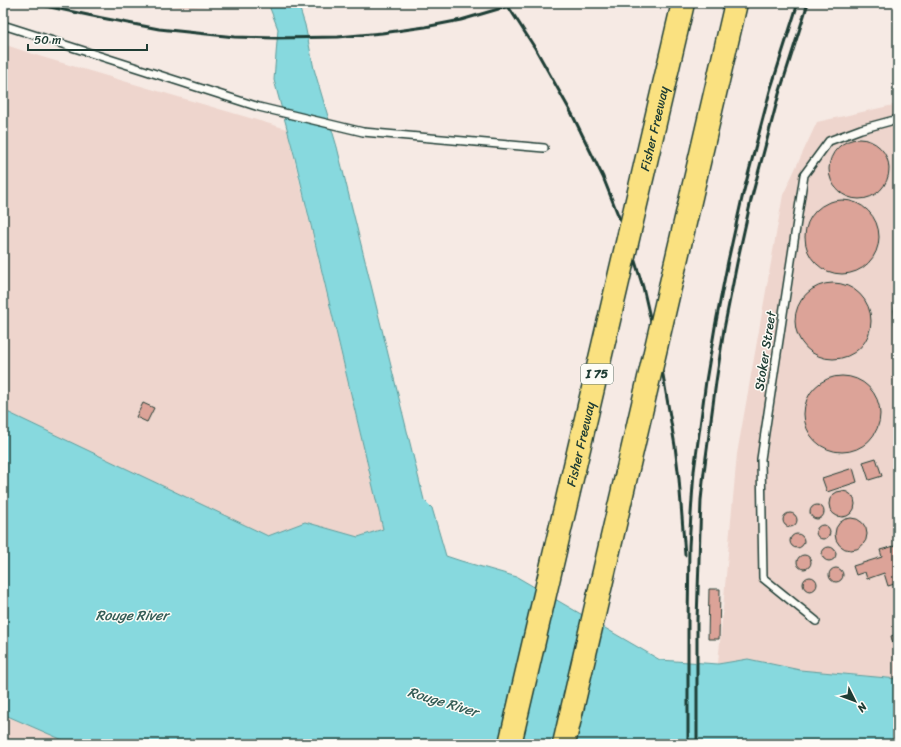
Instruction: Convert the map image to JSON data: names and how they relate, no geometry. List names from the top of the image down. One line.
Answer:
{"streets":{"highway":["Fisher Freeway","I 75"],"lane":["Stoker Street"]},"water":["Rouge River"],"scale_bar":"50 m","north":"bottom right"}
